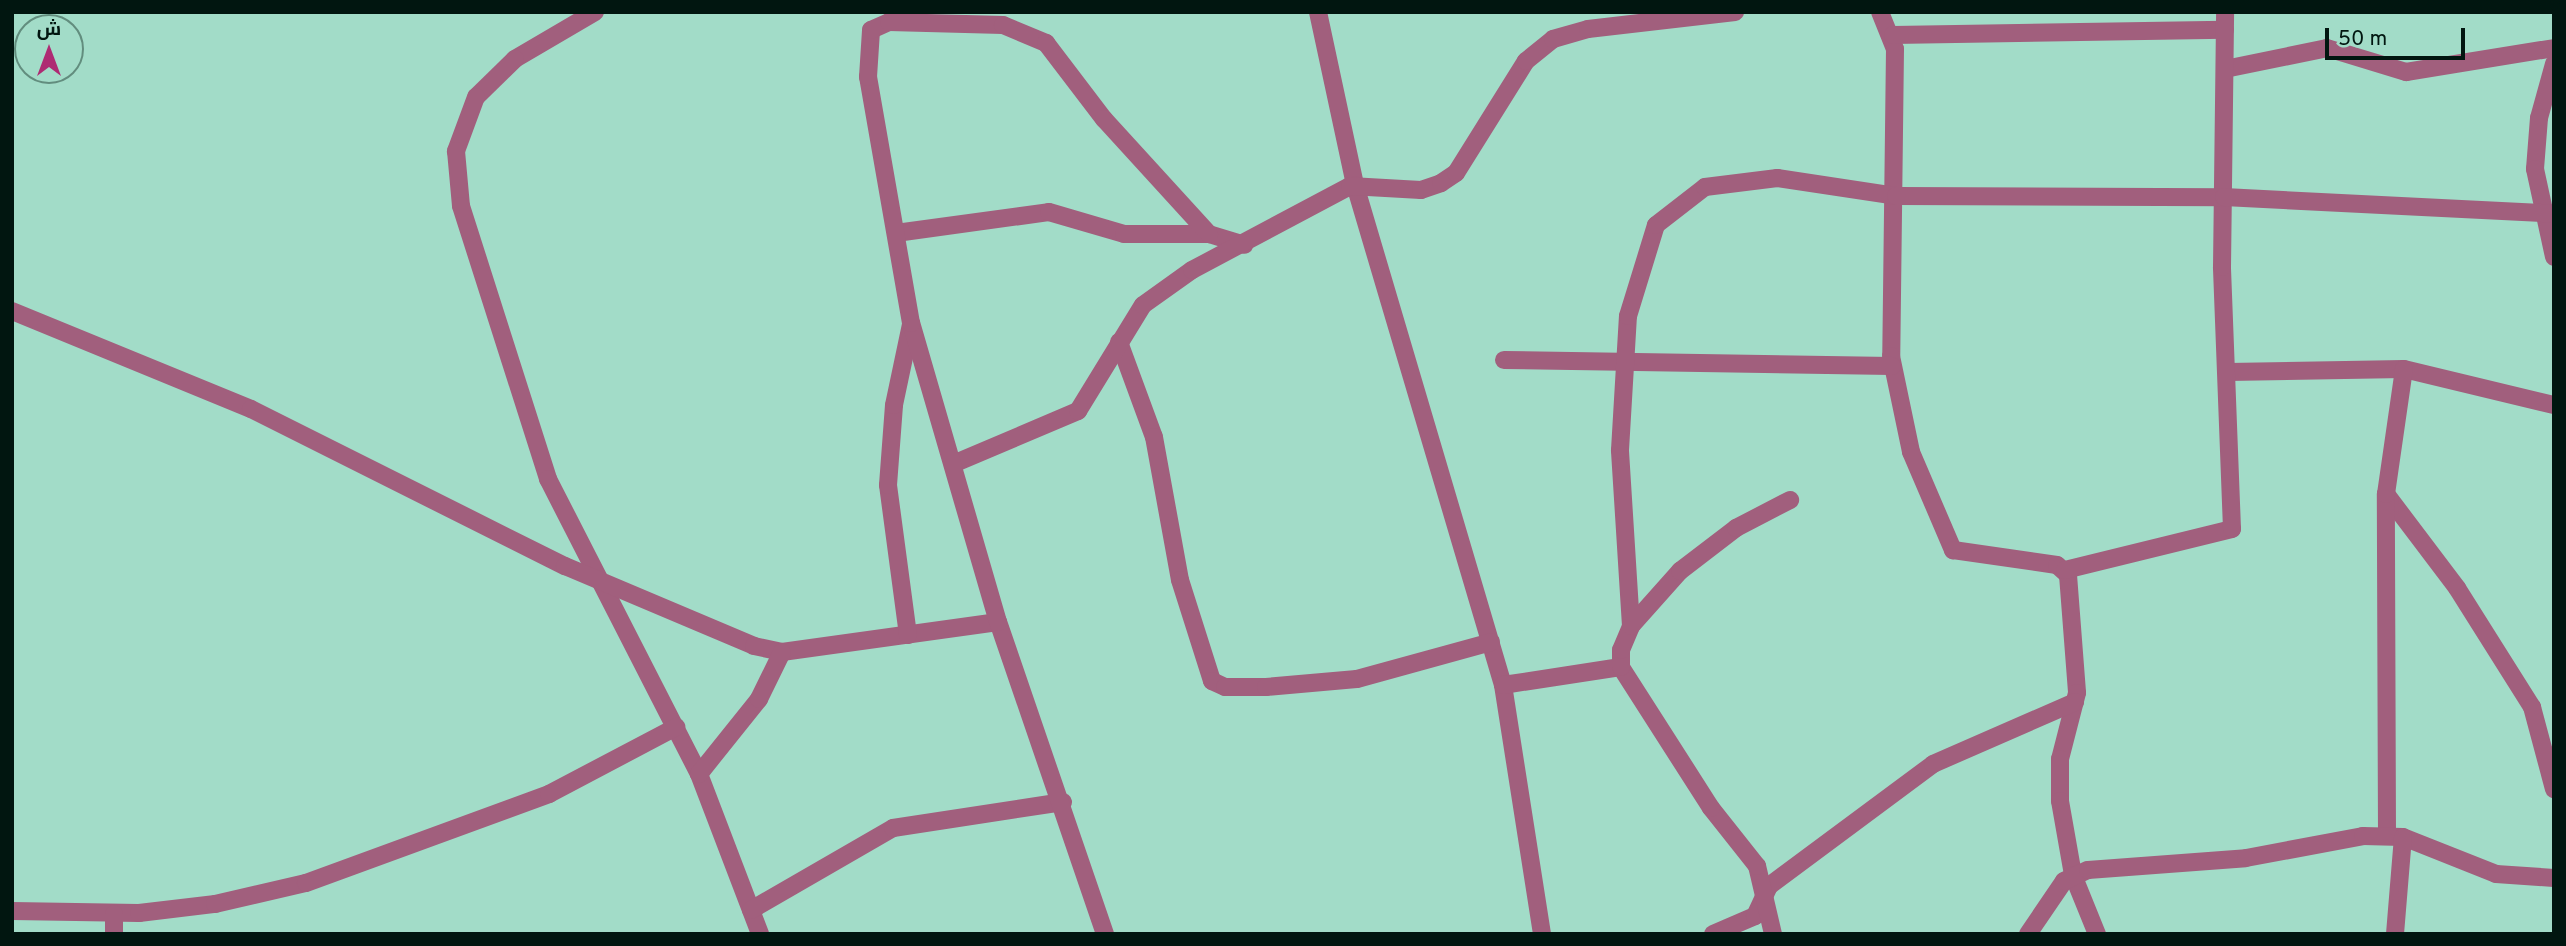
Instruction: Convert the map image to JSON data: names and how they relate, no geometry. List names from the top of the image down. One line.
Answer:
{"scale_bar":"50 m","north":"top"}
